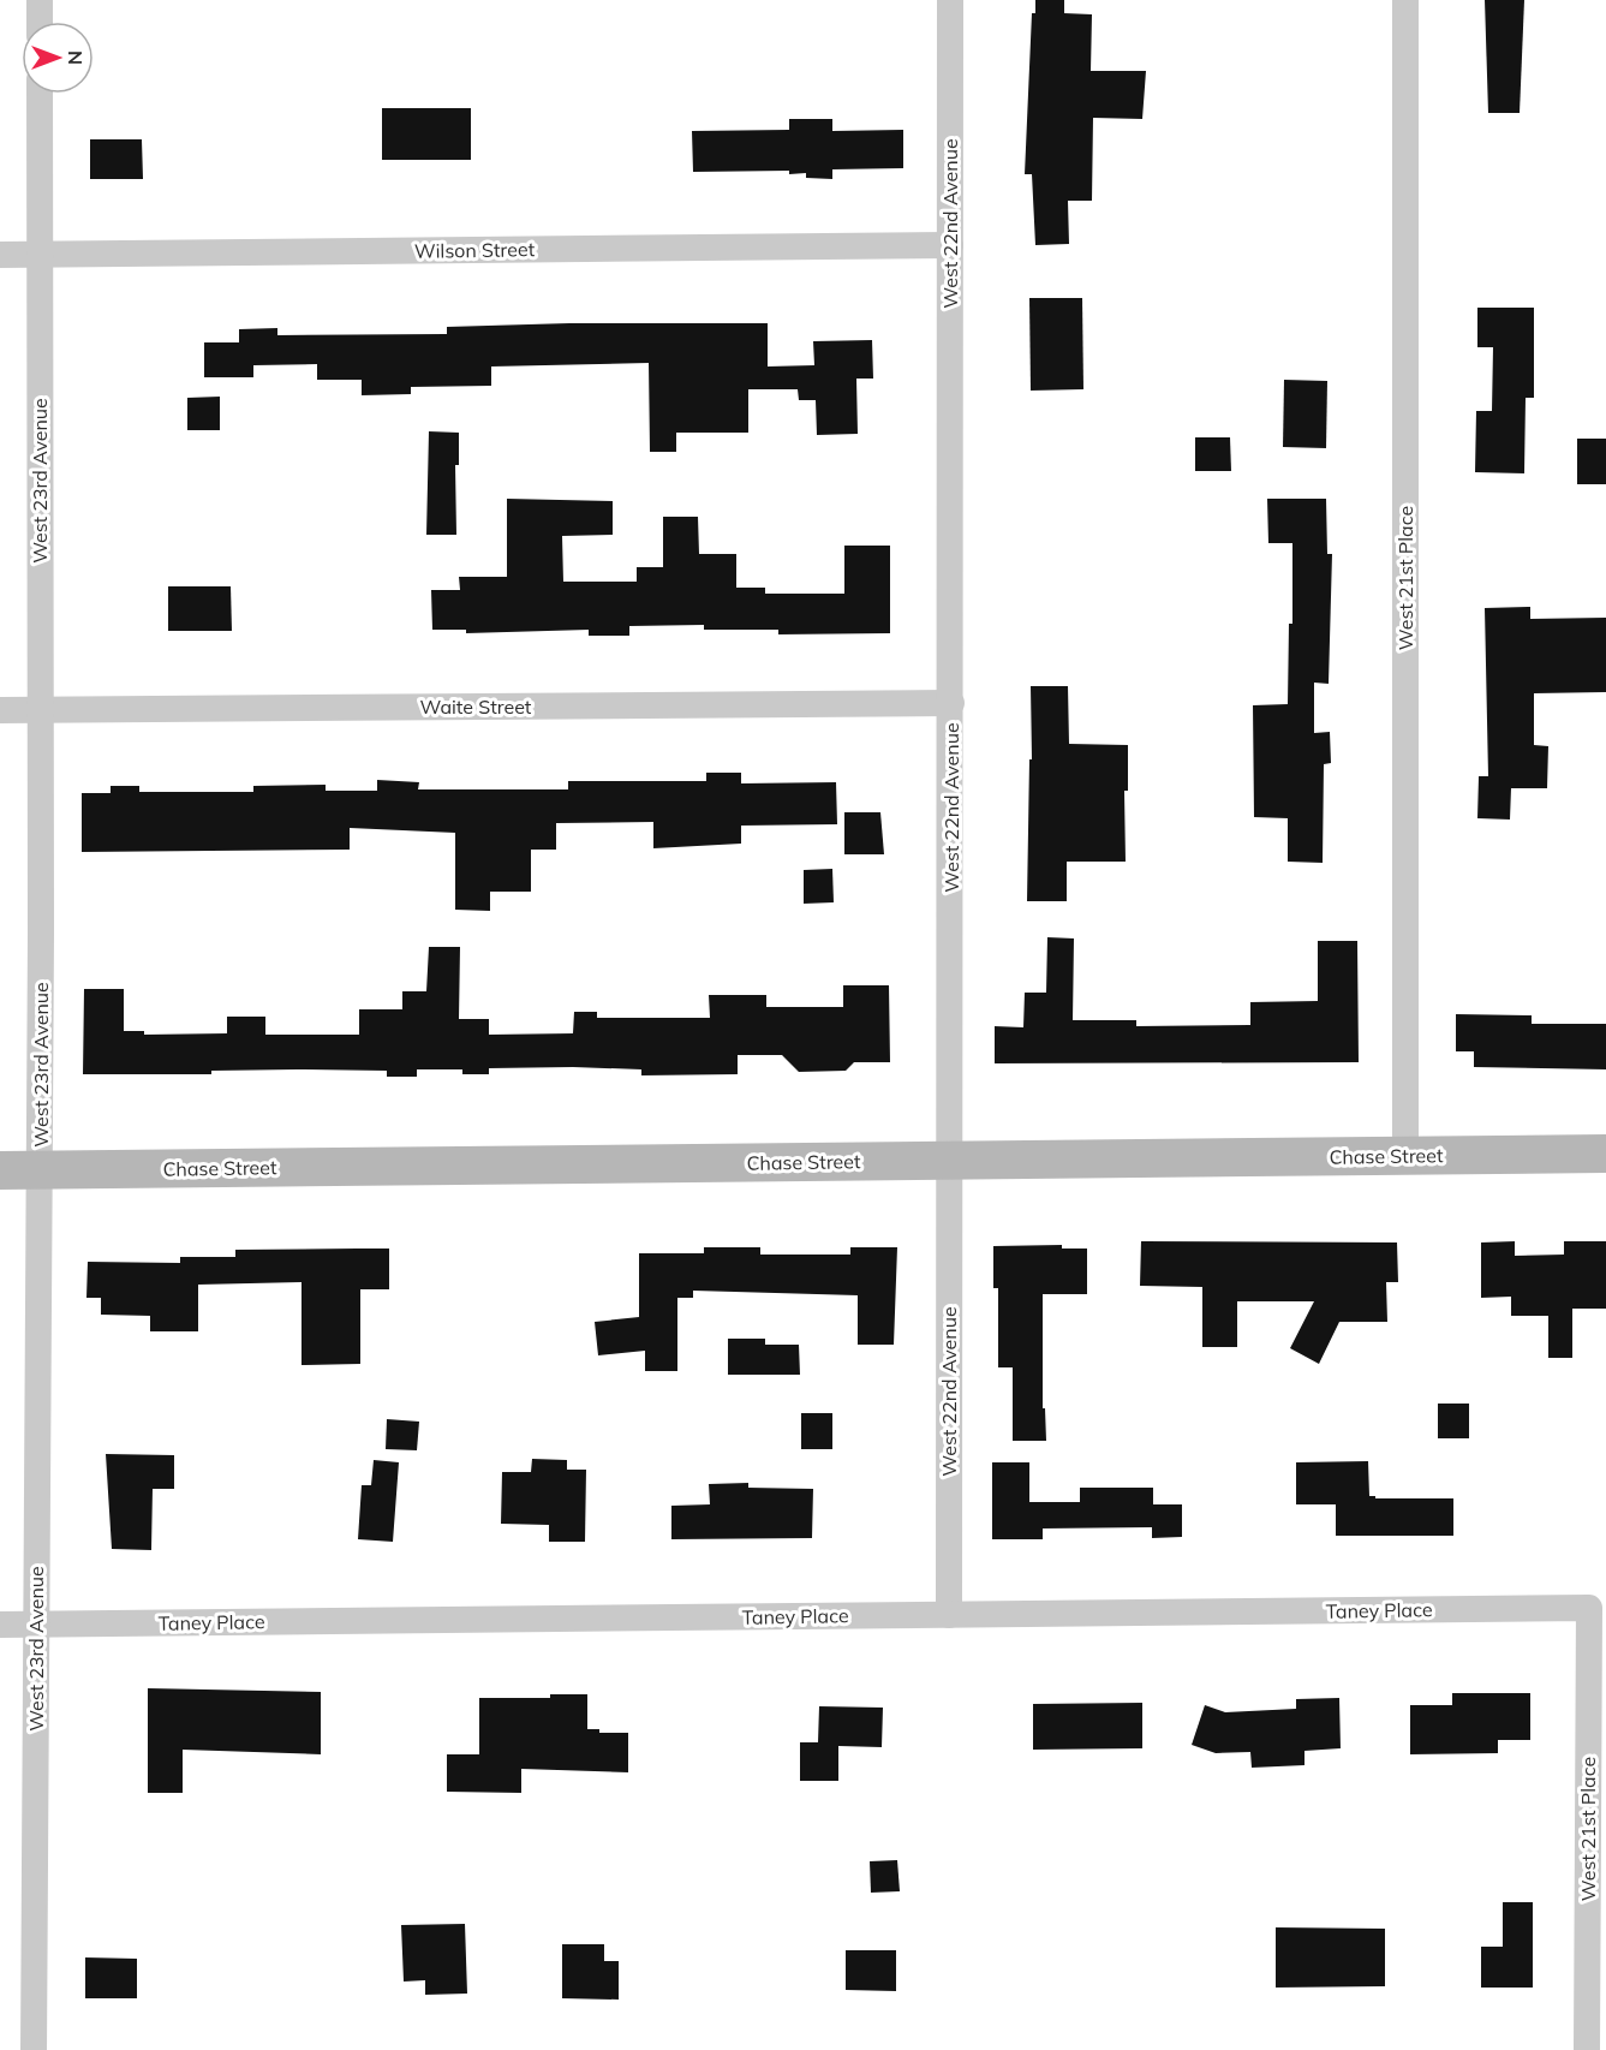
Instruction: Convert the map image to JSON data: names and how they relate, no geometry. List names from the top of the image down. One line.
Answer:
{"streets":{"street":["West 22nd Avenue","Wilson Street","West 23rd Avenue","West 21st Place","Waite Street","Chase Street","Taney Place"]},"crossings":[["West 22nd Avenue","Wilson Street"],["West 22nd Avenue","Waite Street"],["West 22nd Avenue","Chase Street"],["West 22nd Avenue","Taney Place"],["Wilson Street","West 23rd Avenue"],["West 23rd Avenue","Waite Street"],["West 23rd Avenue","Chase Street"],["West 23rd Avenue","Taney Place"],["West 21st Place","Chase Street"],["West 21st Place","Taney Place"]],"north":"right"}
